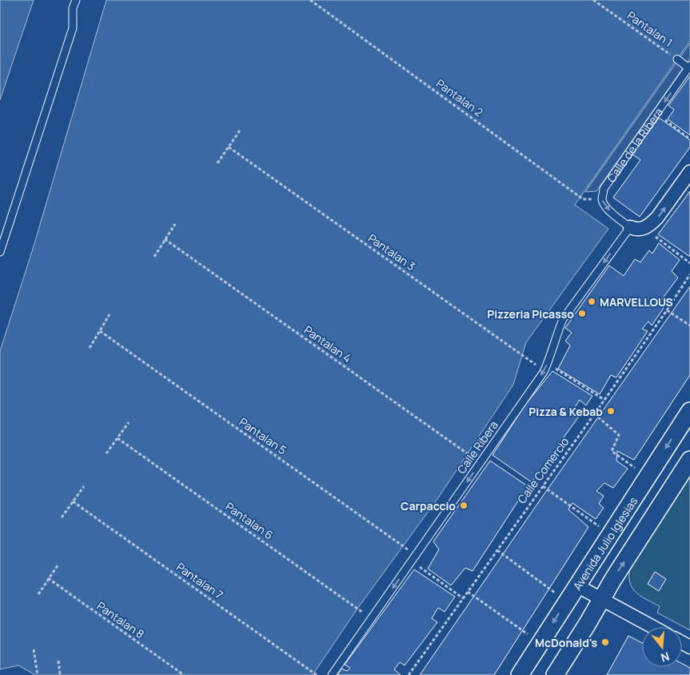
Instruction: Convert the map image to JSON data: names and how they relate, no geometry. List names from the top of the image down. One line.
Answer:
{"streets":{"street":["Avenida Julio Iglesias"],"lane":["Calle de la Ribera","Calle Ribera"],"path":["Pantalan 1","Pantalan 2","Pantalan 3","Pantalan 4","Pantalan 5","Calle Comercio","Pantalan 6","Pantalan 7","Pantalan 8"]},"crossings":[["Pantalan 2","Calle de la Ribera"],["Pantalan 3","Calle Ribera"],["Pantalan 4","Calle Ribera"],["Pantalan 5","Calle Ribera"],["Pantalan 5","Calle Comercio"],["Calle Ribera","Pantalan 6"]],"one_way":["Calle de la Ribera","Calle Ribera"],"places":["MARVELLOUS","Pizzeria Picasso","Pizza & Kebab","Carpaccio","McDonald's"],"north":"bottom"}
